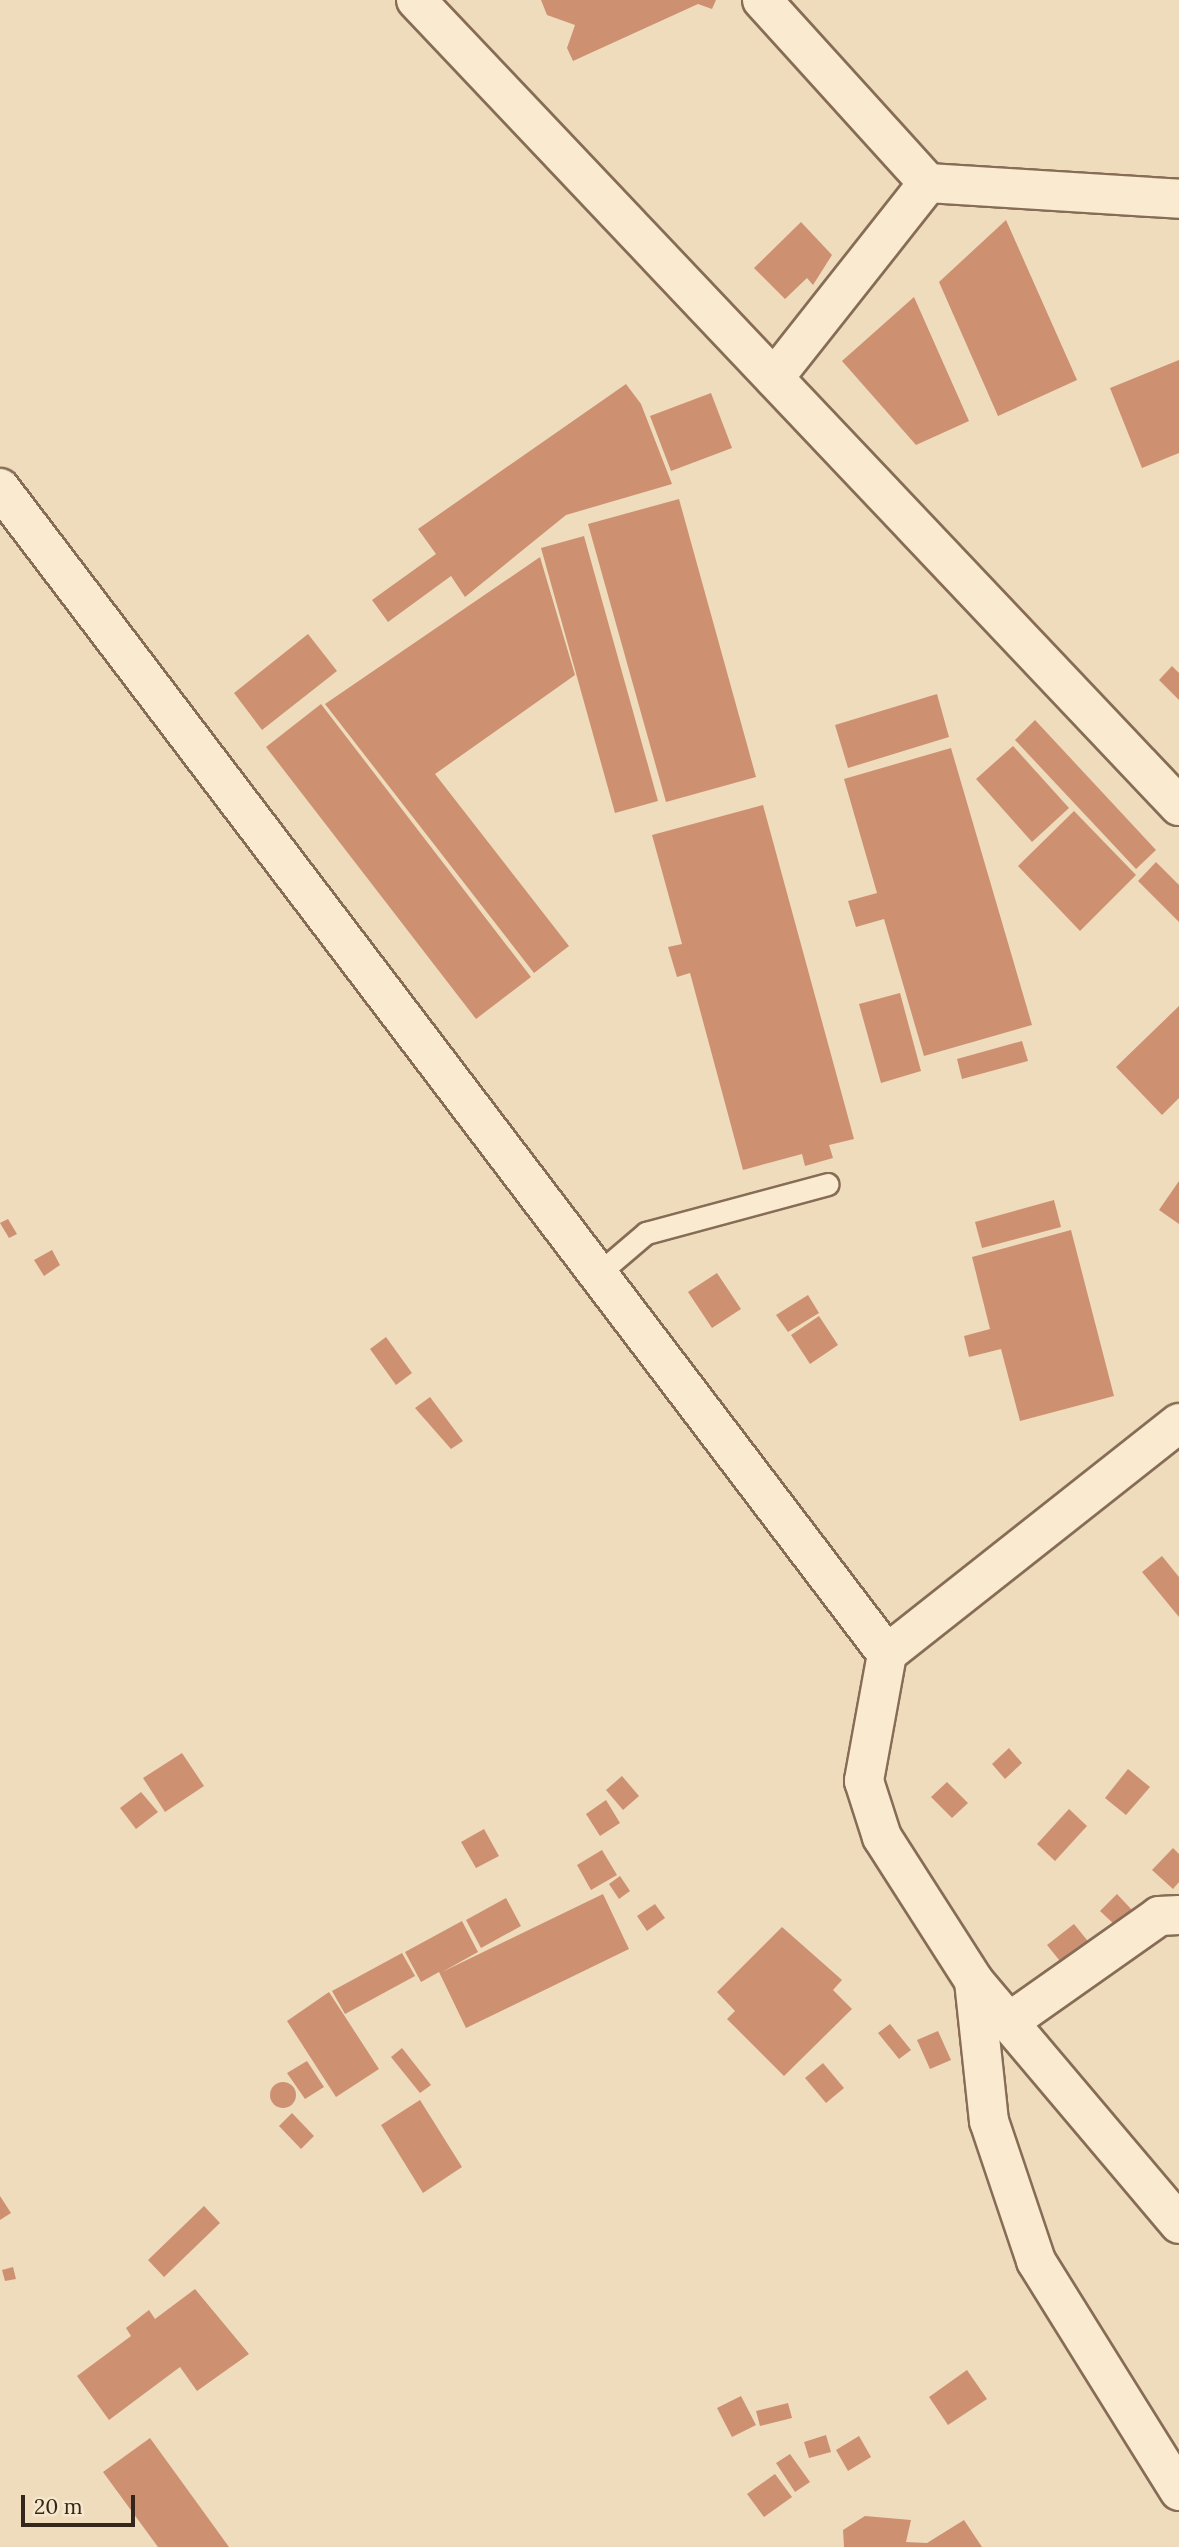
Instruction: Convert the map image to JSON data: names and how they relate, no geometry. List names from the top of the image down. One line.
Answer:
{"scale_bar":"20 m"}
